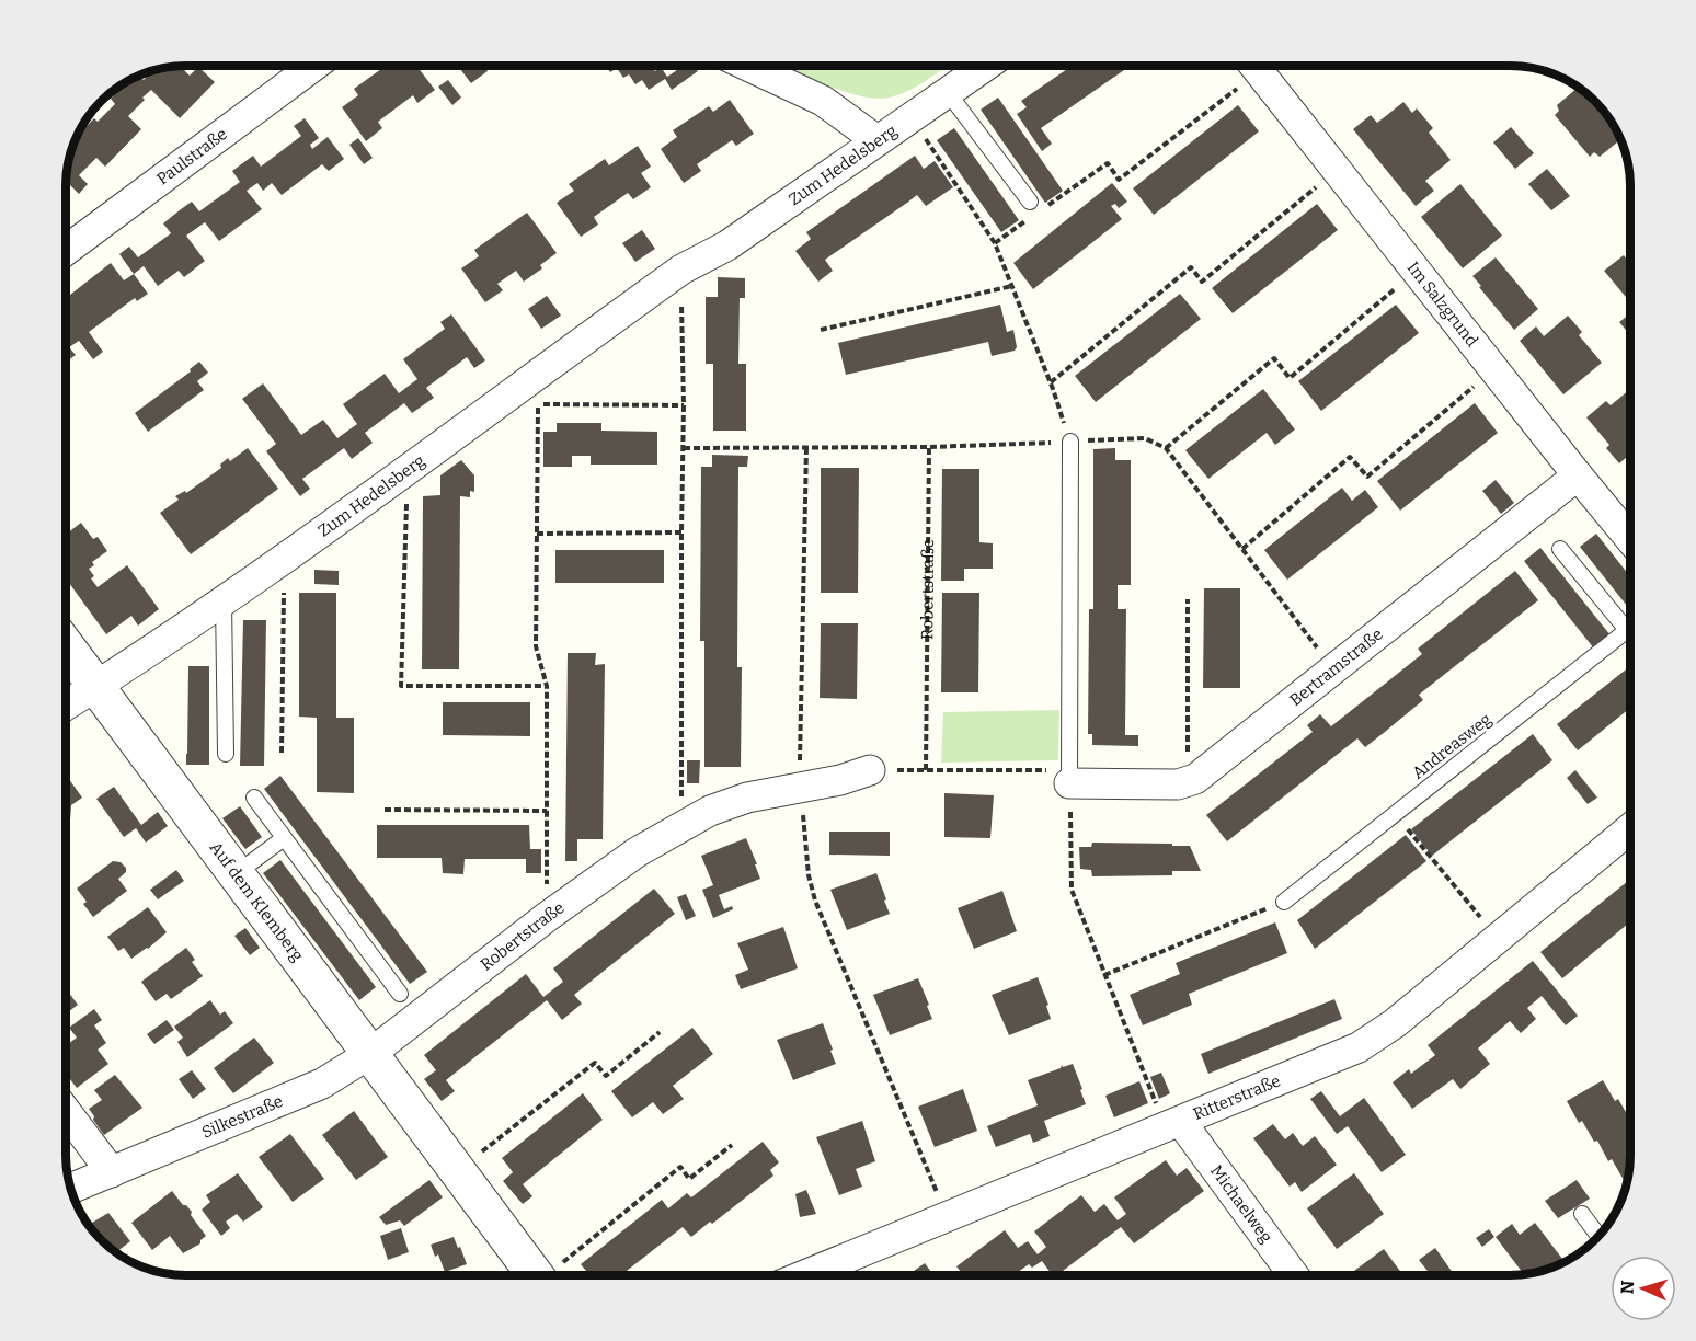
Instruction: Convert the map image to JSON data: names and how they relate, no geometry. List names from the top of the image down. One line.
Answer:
{"streets":{"street":["Paulstraße","Zum Hedelsberg","Im Salzgrund","Robertstraße","Bertramstraße","Auf dem Klemberg","Ritterstraße","Silkestraße","Michaelweg"],"lane":["Andreasweg"]},"crossings":[["Zum Hedelsberg","Auf dem Klemberg"],["Im Salzgrund","Bertramstraße"],["Robertstraße","Auf dem Klemberg"],["Robertstraße","Silkestraße"],["Auf dem Klemberg","Silkestraße"],["Ritterstraße","Michaelweg"]],"north":"left"}
